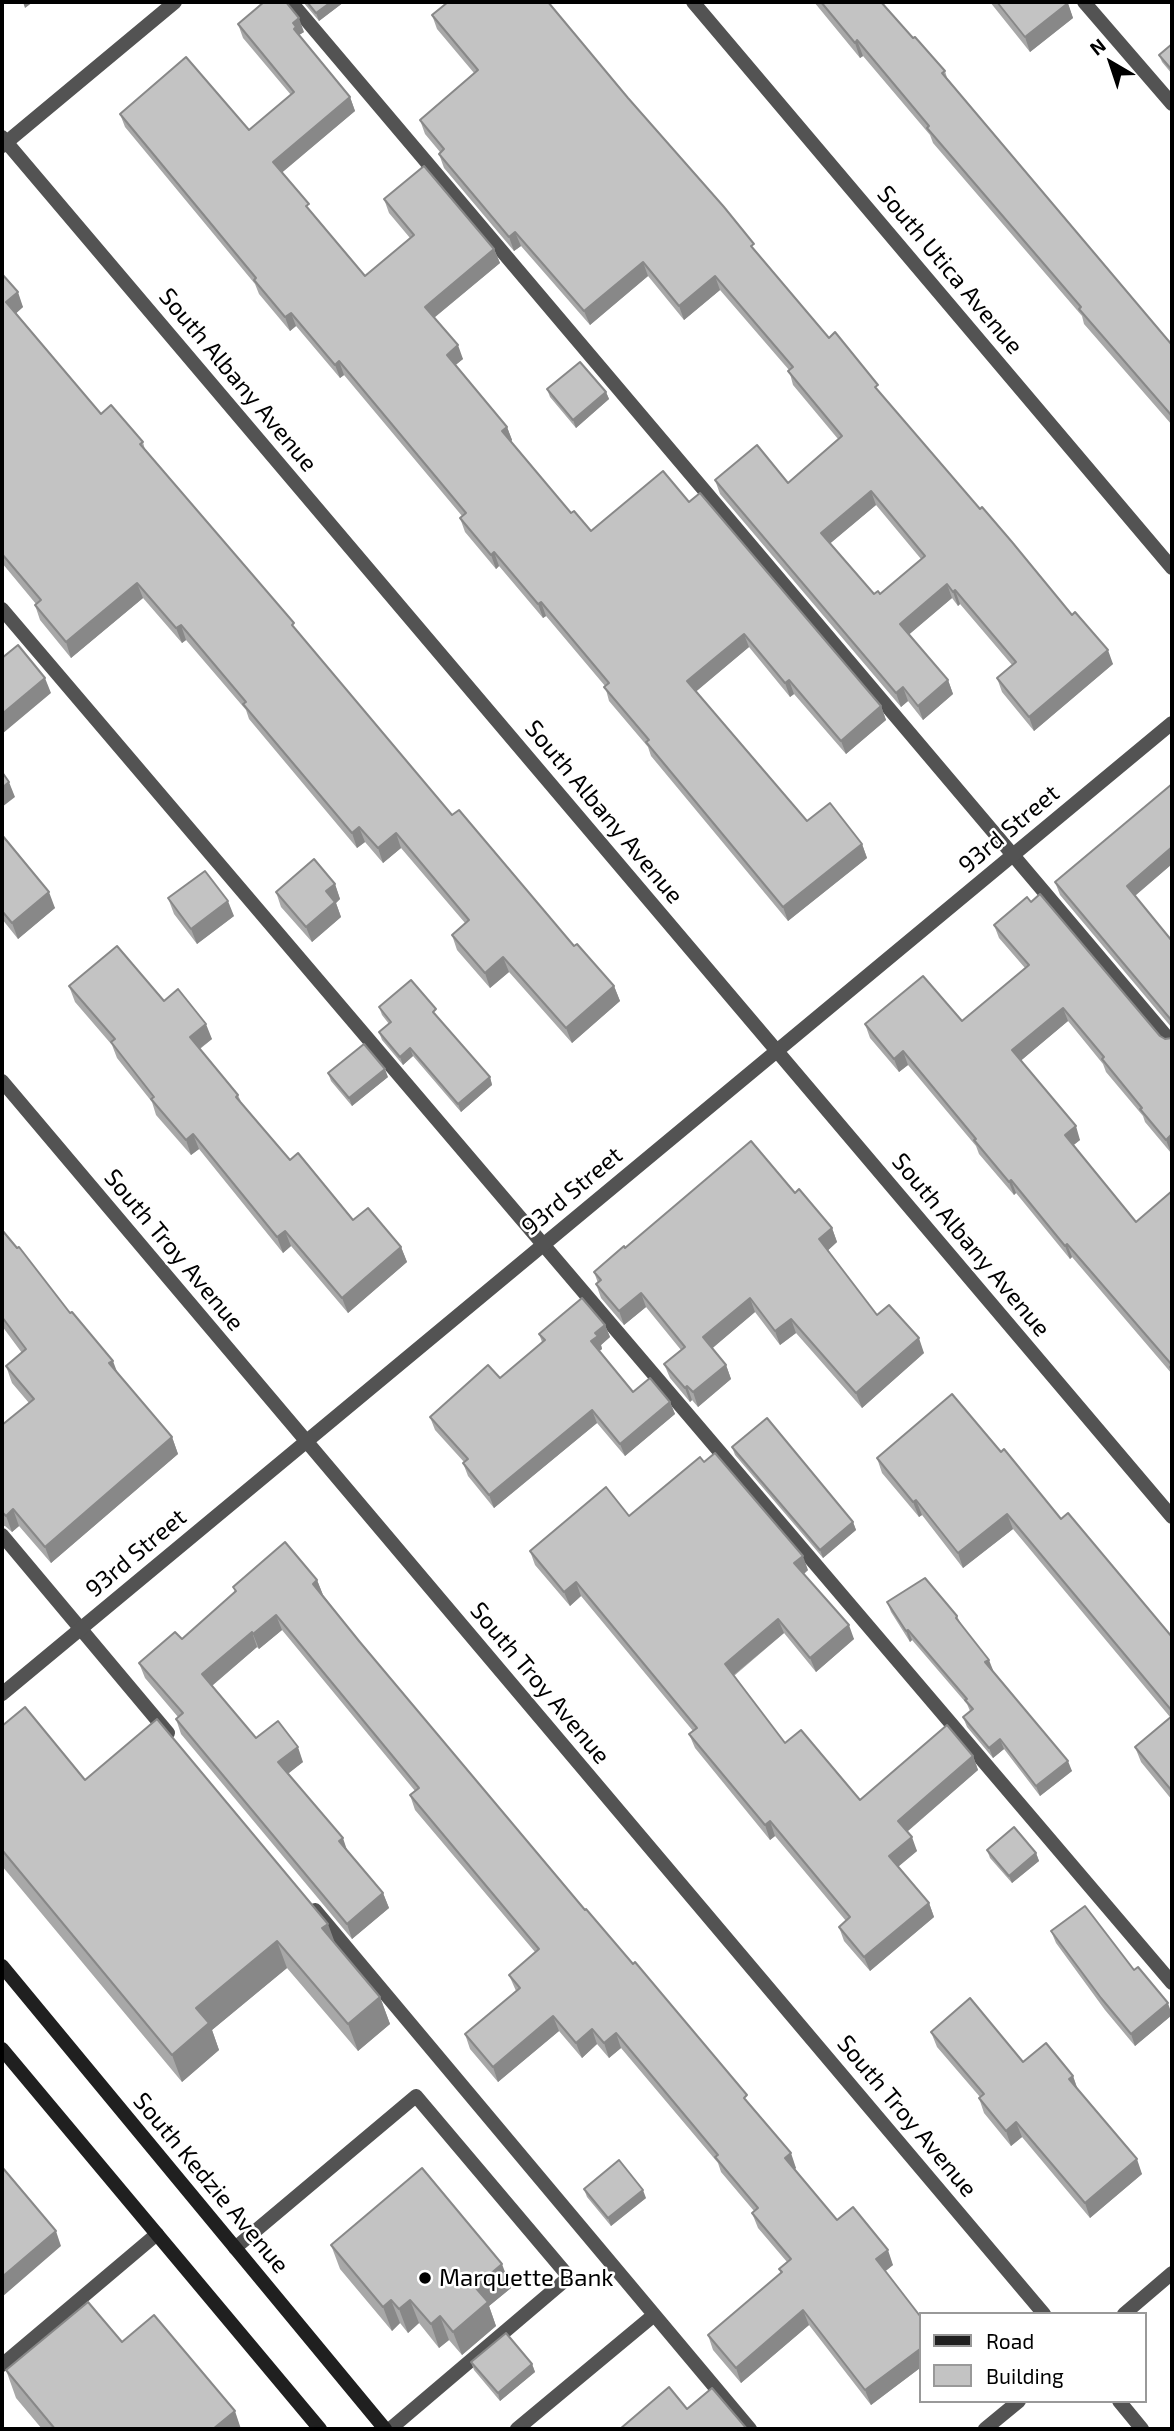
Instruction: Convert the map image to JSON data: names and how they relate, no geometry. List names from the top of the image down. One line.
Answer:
{"streets":{"main road":["South Kedzie Avenue"],"street":["South Utica Avenue","South Albany Avenue","93rd Street","South Troy Avenue"]},"crossings":[["South Albany Avenue","93rd Street"],["93rd Street","South Troy Avenue"]],"places":["Marquette Bank"],"legend":["Road","Building"],"north":"top left"}
